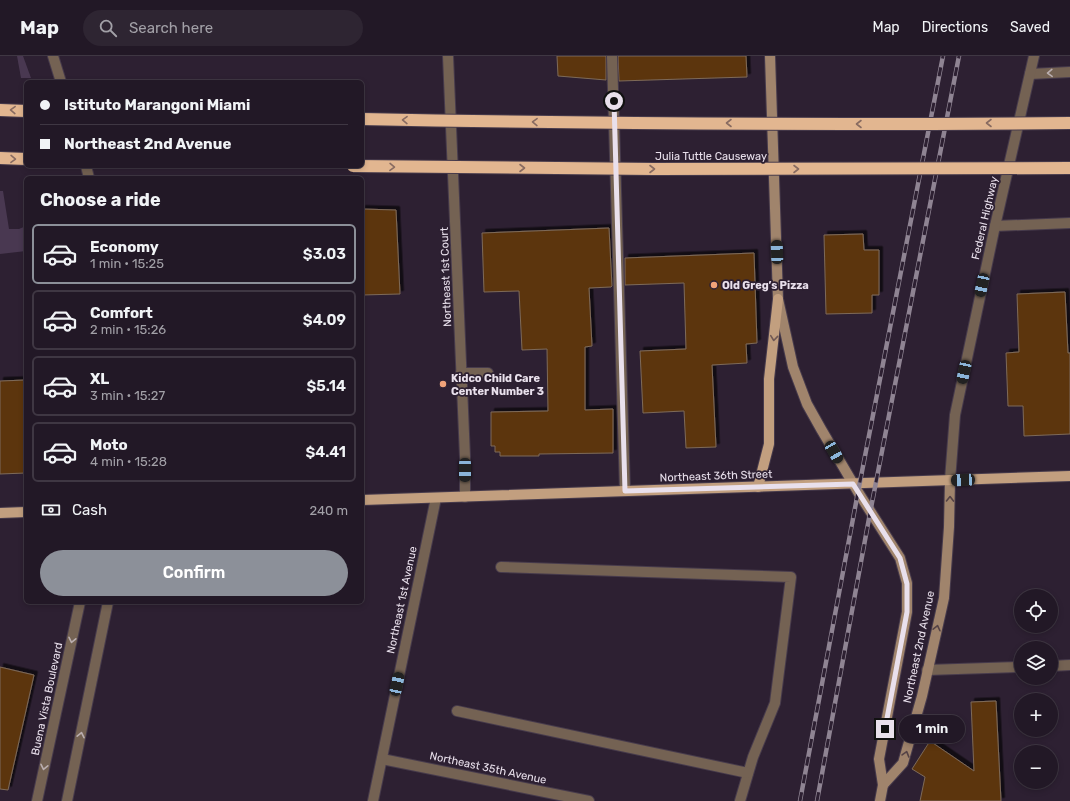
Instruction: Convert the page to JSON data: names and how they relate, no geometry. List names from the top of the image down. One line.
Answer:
{"streets":{"highway":["Julia Tuttle Causeway"],"main road":["Northeast 36th Street","Northeast 2nd Avenue"],"street":["Federal Highway","Northeast 1st Court","Northeast 1st Avenue","Buena Vista Boulevard","Northeast 35th Avenue"]},"crossings":[["Federal Highway","Northeast 36th Street"],["Federal Highway","Northeast 2nd Avenue"],["Northeast 1st Court","Northeast 36th Street"],["Northeast 36th Street","Northeast 1st Avenue"],["Northeast 36th Street","Northeast 2nd Avenue"],["Northeast 1st Avenue","Northeast 35th Avenue"]],"places":["Old Greg’s Pizza","Kidco Child Care Center Number 3"],"page":{"header":"Map","search":"Search here","nav":["Map","Directions","Saved"],"banner":["Istituto Marangoni Miami","Northeast 2nd Avenue"],"heading":"Choose a ride","list":[{"name":"Economy","note":"1 min · 15:25","value":"$3.03"},{"name":"Comfort","note":"2 min · 15:26","value":"$4.09"},{"name":"XL","note":"3 min · 15:27","value":"$5.14"},{"name":"Moto","note":"4 min · 15:28","value":"$4.41"}],"pay":["Cash","240 m"],"buttons":"Confirm","map_buttons":["+","−"],"bubble":"1 min"}}
